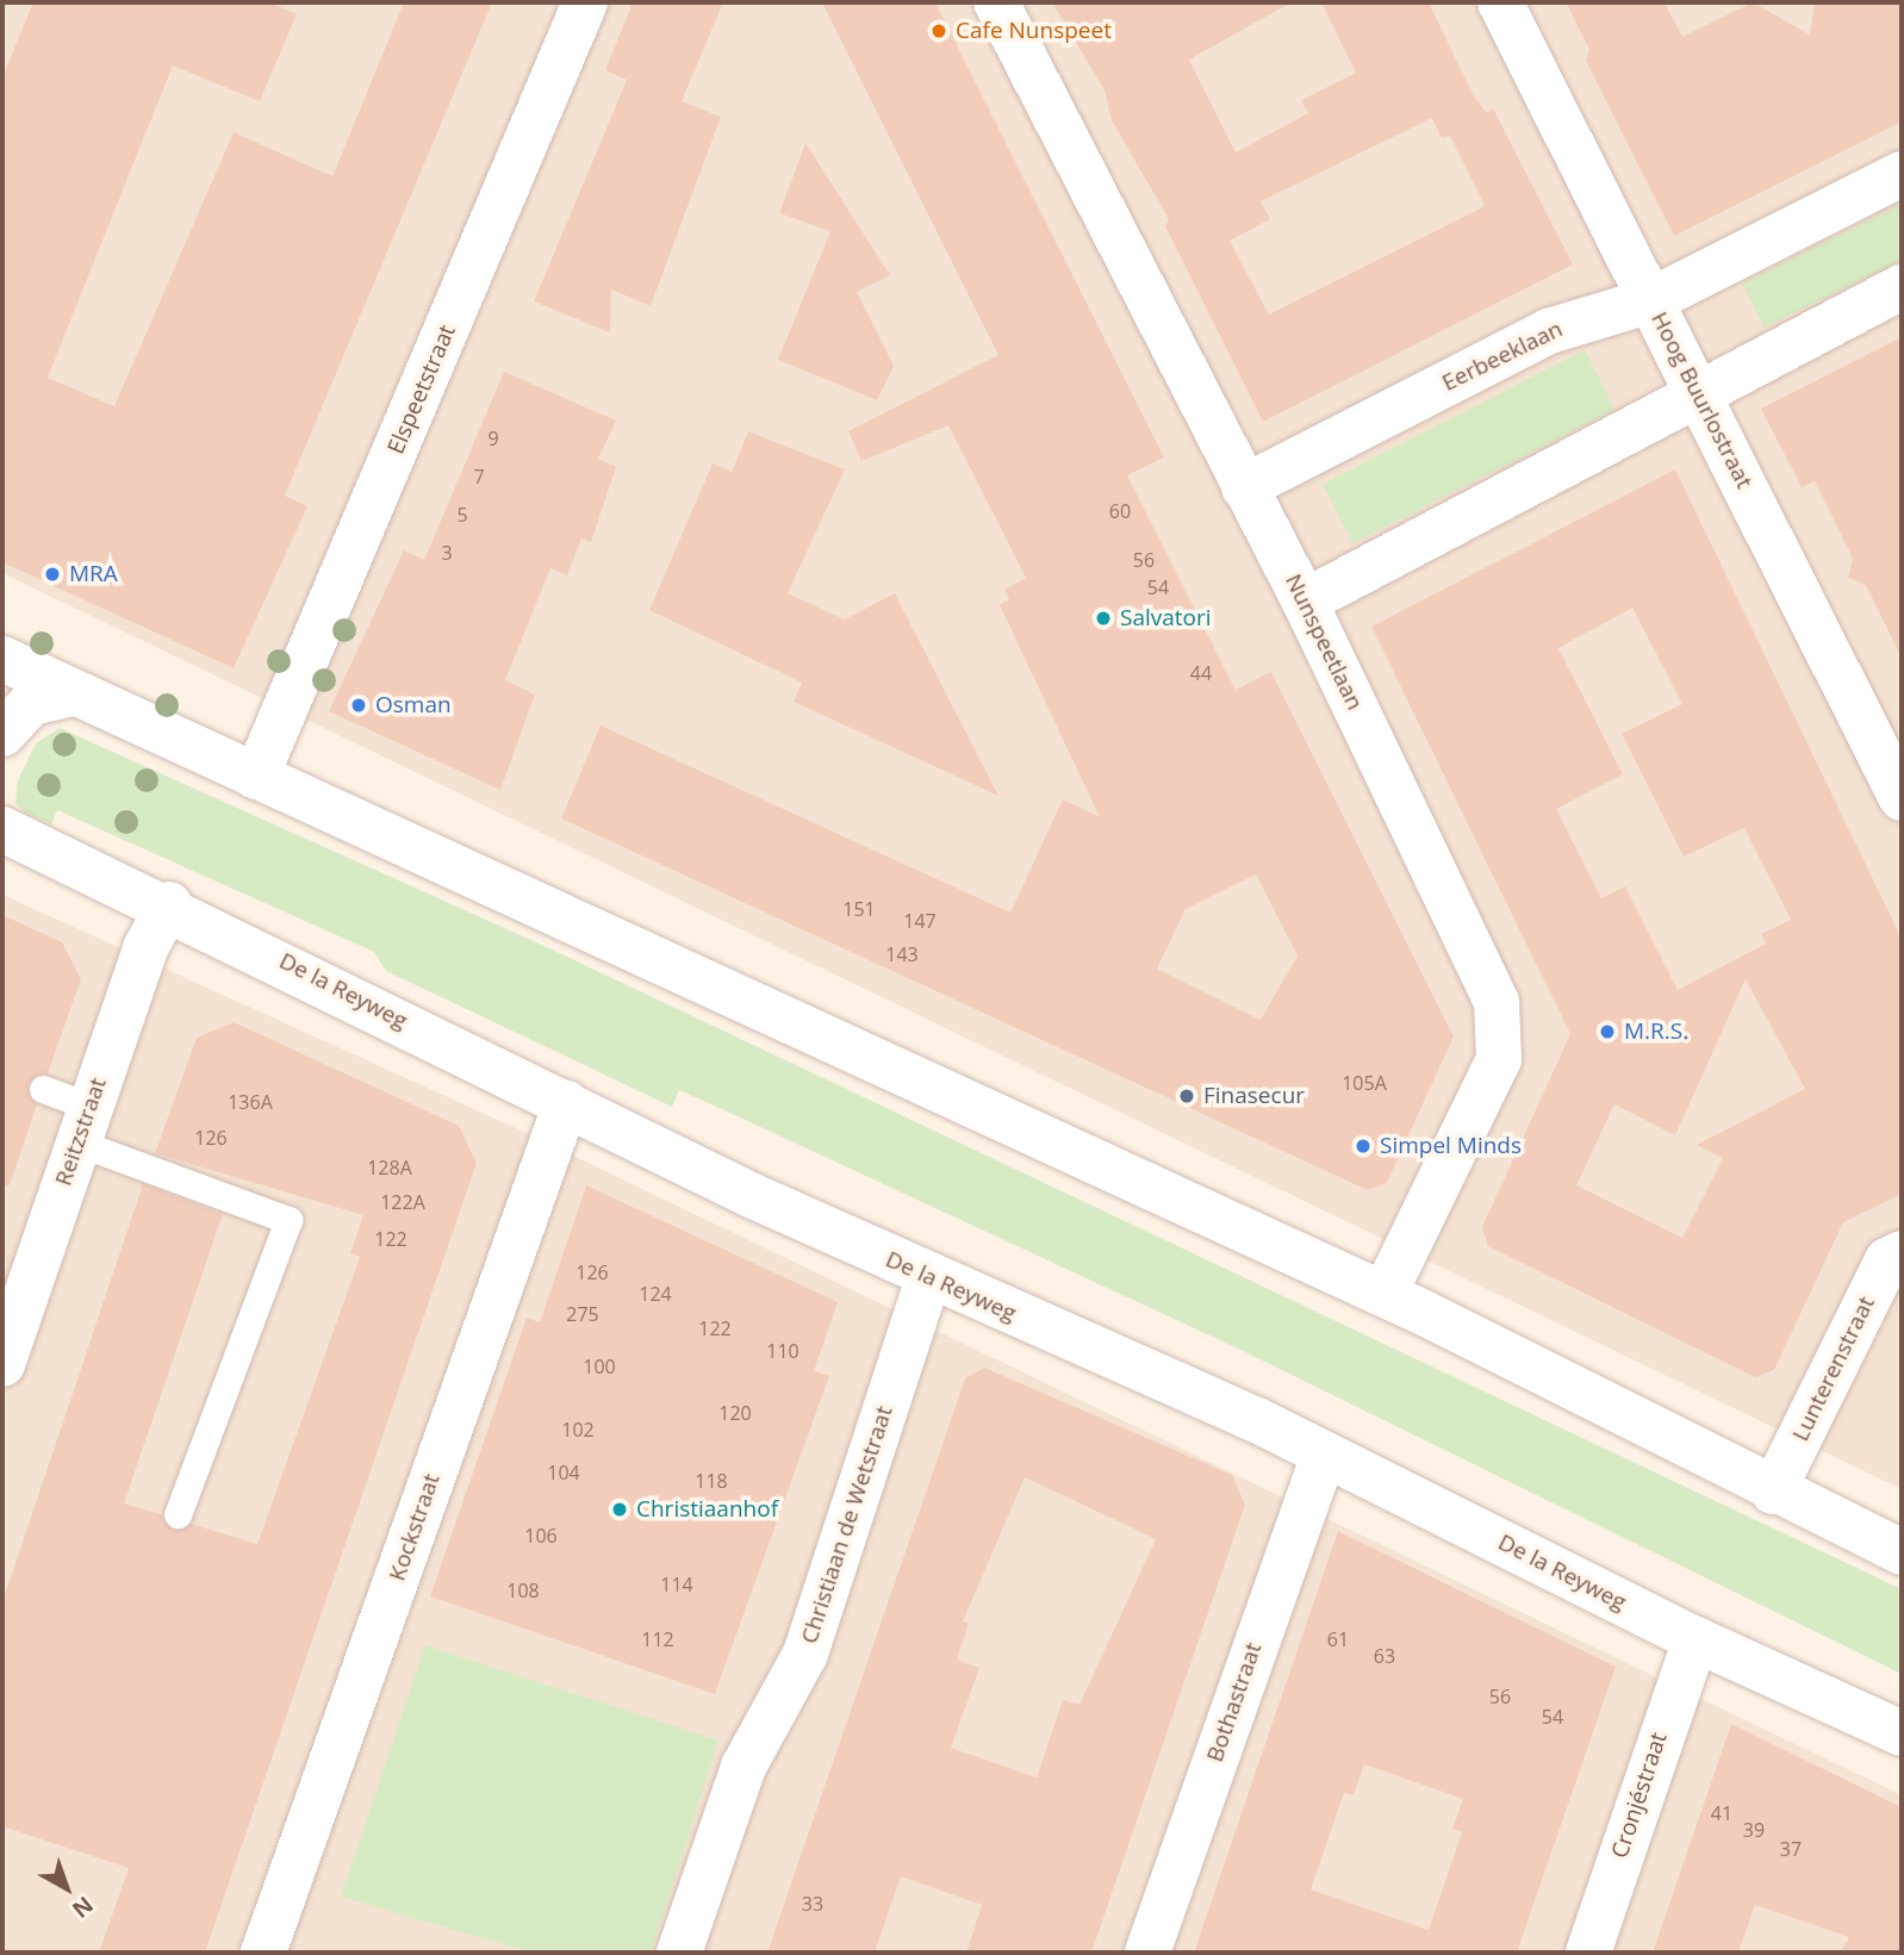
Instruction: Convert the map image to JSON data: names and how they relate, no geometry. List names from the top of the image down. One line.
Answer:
{"streets":{"street":["Eerbeeklaan","Elspeetstraat","Hoog Buurlostraat","Nunspeetlaan","De la Reyweg","Reitzstraat","Lunterenstraat","Christiaan de Wetstraat","Kockstraat","Bothastraat","Cronjéstraat"]},"crossings":[["Eerbeeklaan","Hoog Buurlostraat"],["Eerbeeklaan","Nunspeetlaan"],["De la Reyweg","Reitzstraat"],["De la Reyweg","Christiaan de Wetstraat"],["De la Reyweg","Kockstraat"],["De la Reyweg","Bothastraat"],["De la Reyweg","Cronjéstraat"]],"places":["Cafe Nunspeet","MRA","Salvatori","Osman","M.R.S.","Finasecur","Simpel Minds","Christiaanhof"],"house_numbers":["9","7","60","5","3","56","54","44","151","147","143","105A","136A","126","128A","122A","122","126","124","275","122","110","100","120","102","104","118","106","114","108","112","61","63","56","54","41","39","37","33"],"north":"bottom right"}
